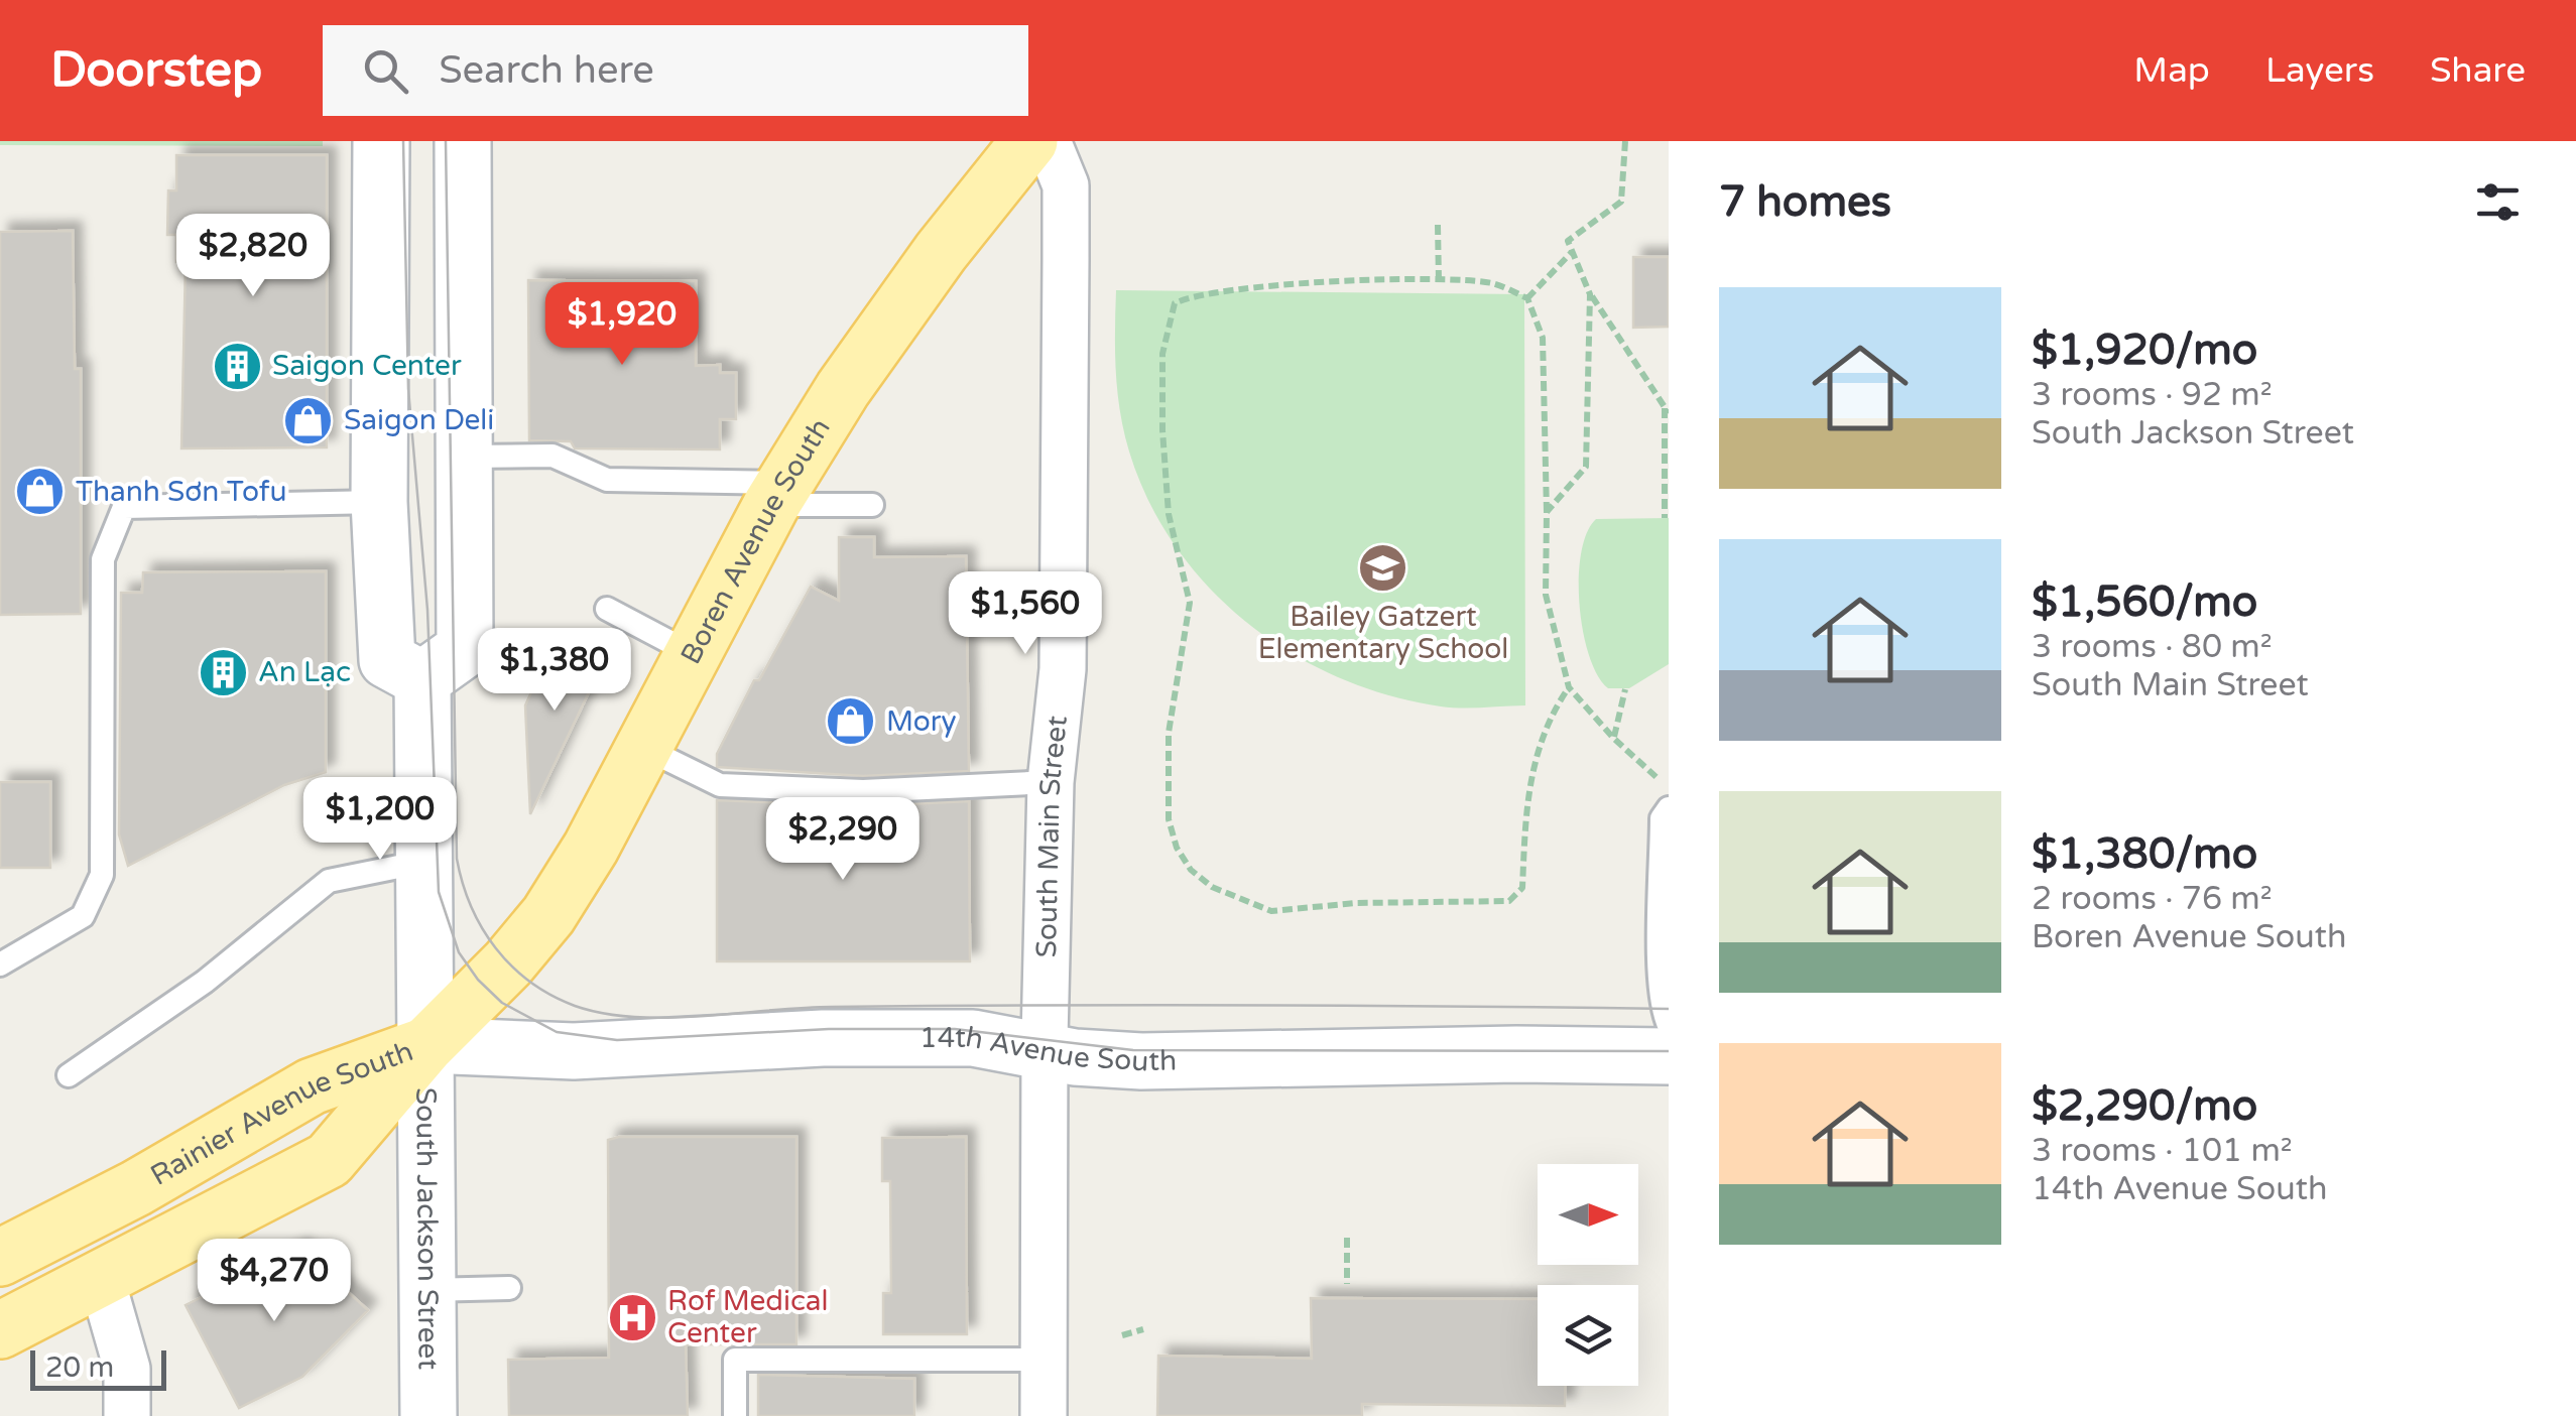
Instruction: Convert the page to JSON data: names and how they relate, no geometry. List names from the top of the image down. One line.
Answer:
{"streets":{"main road":["Boren Avenue South","14th Avenue South","Rainier Avenue South","South Jackson Street"],"street":["South Main Street"]},"crossings":[["Boren Avenue South","14th Avenue South"],["Boren Avenue South","Rainier Avenue South"],["Boren Avenue South","South Jackson Street"],["South Main Street","14th Avenue South"],["14th Avenue South","Rainier Avenue South"],["14th Avenue South","South Jackson Street"],["Rainier Avenue South","South Jackson Street"]],"places":{"building":["Saigon Center","An Lạc"],"shop":["Saigon Deli","Thanh Sơn Tofu","Mory"],"school or university":["Bailey Gatzert Elementary School"],"hospital":["Rof Medical Center"]},"scale_bar":"20 m","north":"right","page":{"header":"Doorstep","search":"Search here","nav":["Map","Layers","Share"],"heading":"7 homes","price":["$2,820","$1,920","$1,560","$1,380","$1,200","$2,290","$4,270"],"list":[{"name":"$1,920/mo","note":"3 rooms · 92 m² · South Jackson Street"},{"name":"$1,560/mo","note":"3 rooms · 80 m² · South Main Street"},{"name":"$1,380/mo","note":"2 rooms · 76 m² · Boren Avenue South"},{"name":"$2,290/mo","note":"3 rooms · 101 m² · 14th Avenue South"}],"scale":"20 m"}}
